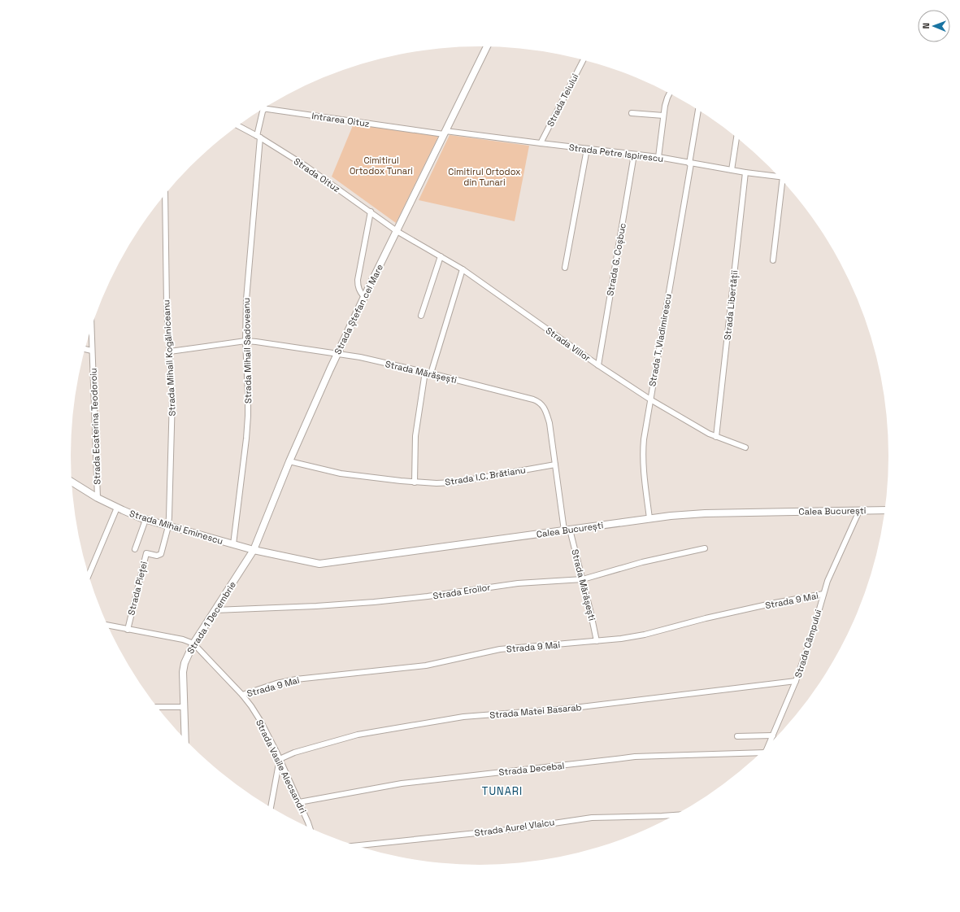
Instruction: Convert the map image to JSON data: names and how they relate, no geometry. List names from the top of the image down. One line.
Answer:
{"streets":{"main road":["Strada Ștefan cel Mare","Calea București","Strada Mihai Eminescu","Strada 1 Decembrie"],"street":["Strada Teiului","Intrarea Oituz","Strada Petre Ispirescu","Strada Oituz","Strada G. Coșbuc","Strada Libertății","Strada T. Vladimirescu","Strada Viilor","Strada Mihail Sadoveanu","Strada Mihail Kogălniceanu","Strada Mărășești","Strada Ecaterina Teodoroiu","Strada I.C. Brătianu","Strada Pieței","Strada Eroilor","Strada 9 Mai","Strada Câmpului","Strada Matei Basarab","Strada Vasile Alecsandri","Strada Decebal","Strada Aurel Vlaicu"]},"crossings":[["Strada Teiului","Strada Petre Ispirescu"],["Intrarea Oituz","Strada Petre Ispirescu"],["Intrarea Oituz","Strada Oituz"],["Intrarea Oituz","Strada Ștefan cel Mare"],["Intrarea Oituz","Strada Mihail Sadoveanu"],["Strada Petre Ispirescu","Strada G. Coșbuc"],["Strada Petre Ispirescu","Strada Libertății"],["Strada Petre Ispirescu","Strada Ștefan cel Mare"],["Strada Petre Ispirescu","Strada T. Vladimirescu"],["Strada Oituz","Strada Ștefan cel Mare"],["Strada Oituz","Strada Viilor"],["Strada Oituz","Strada Mihail Sadoveanu"],["Strada G. Coșbuc","Strada Viilor"],["Strada Libertății","Strada Viilor"],["Strada Ștefan cel Mare","Strada Viilor"],["Strada Ștefan cel Mare","Strada Mărășești"],["Strada Ștefan cel Mare","Strada I.C. Brătianu"],["Strada Ștefan cel Mare","Calea București"],["Strada Ștefan cel Mare","Strada Mihai Eminescu"],["Strada Ștefan cel Mare","Strada 1 Decembrie"],["Strada T. Vladimirescu","Strada Viilor"],["Strada T. Vladimirescu","Calea București"],["Strada Mihail Sadoveanu","Strada Mărășești"],["Strada Mihail Sadoveanu","Strada Mihai Eminescu"],["Strada Mihail Kogălniceanu","Strada Mărășești"],["Strada Mihail Kogălniceanu","Strada Mihai Eminescu"],["Strada Mihail Kogălniceanu","Strada Pieței"],["Strada Mărășești","Strada I.C. Brătianu"],["Strada Mărășești","Calea București"],["Strada Mărășești","Strada Eroilor"],["Strada Mărășești","Strada 9 Mai"],["Strada Ecaterina Teodoroiu","Strada Mihai Eminescu"],["Calea București","Strada Mihai Eminescu"],["Calea București","Strada 1 Decembrie"],["Calea București","Strada Câmpului"],["Strada Mihai Eminescu","Strada Pieței"],["Strada Mihai Eminescu","Strada 1 Decembrie"],["Strada Eroilor","Strada 1 Decembrie"],["Strada 9 Mai","Strada Câmpului"],["Strada 9 Mai","Strada Vasile Alecsandri"],["Strada 1 Decembrie","Strada Vasile Alecsandri"],["Strada Câmpului","Strada Matei Basarab"],["Strada Matei Basarab","Strada Vasile Alecsandri"],["Strada Vasile Alecsandri","Strada Decebal"]],"districts":["TUNARI"],"parks":["Cimitirul Ortodox Tunari","Cimitirul Ortodox din Tunari"],"north":"left"}
